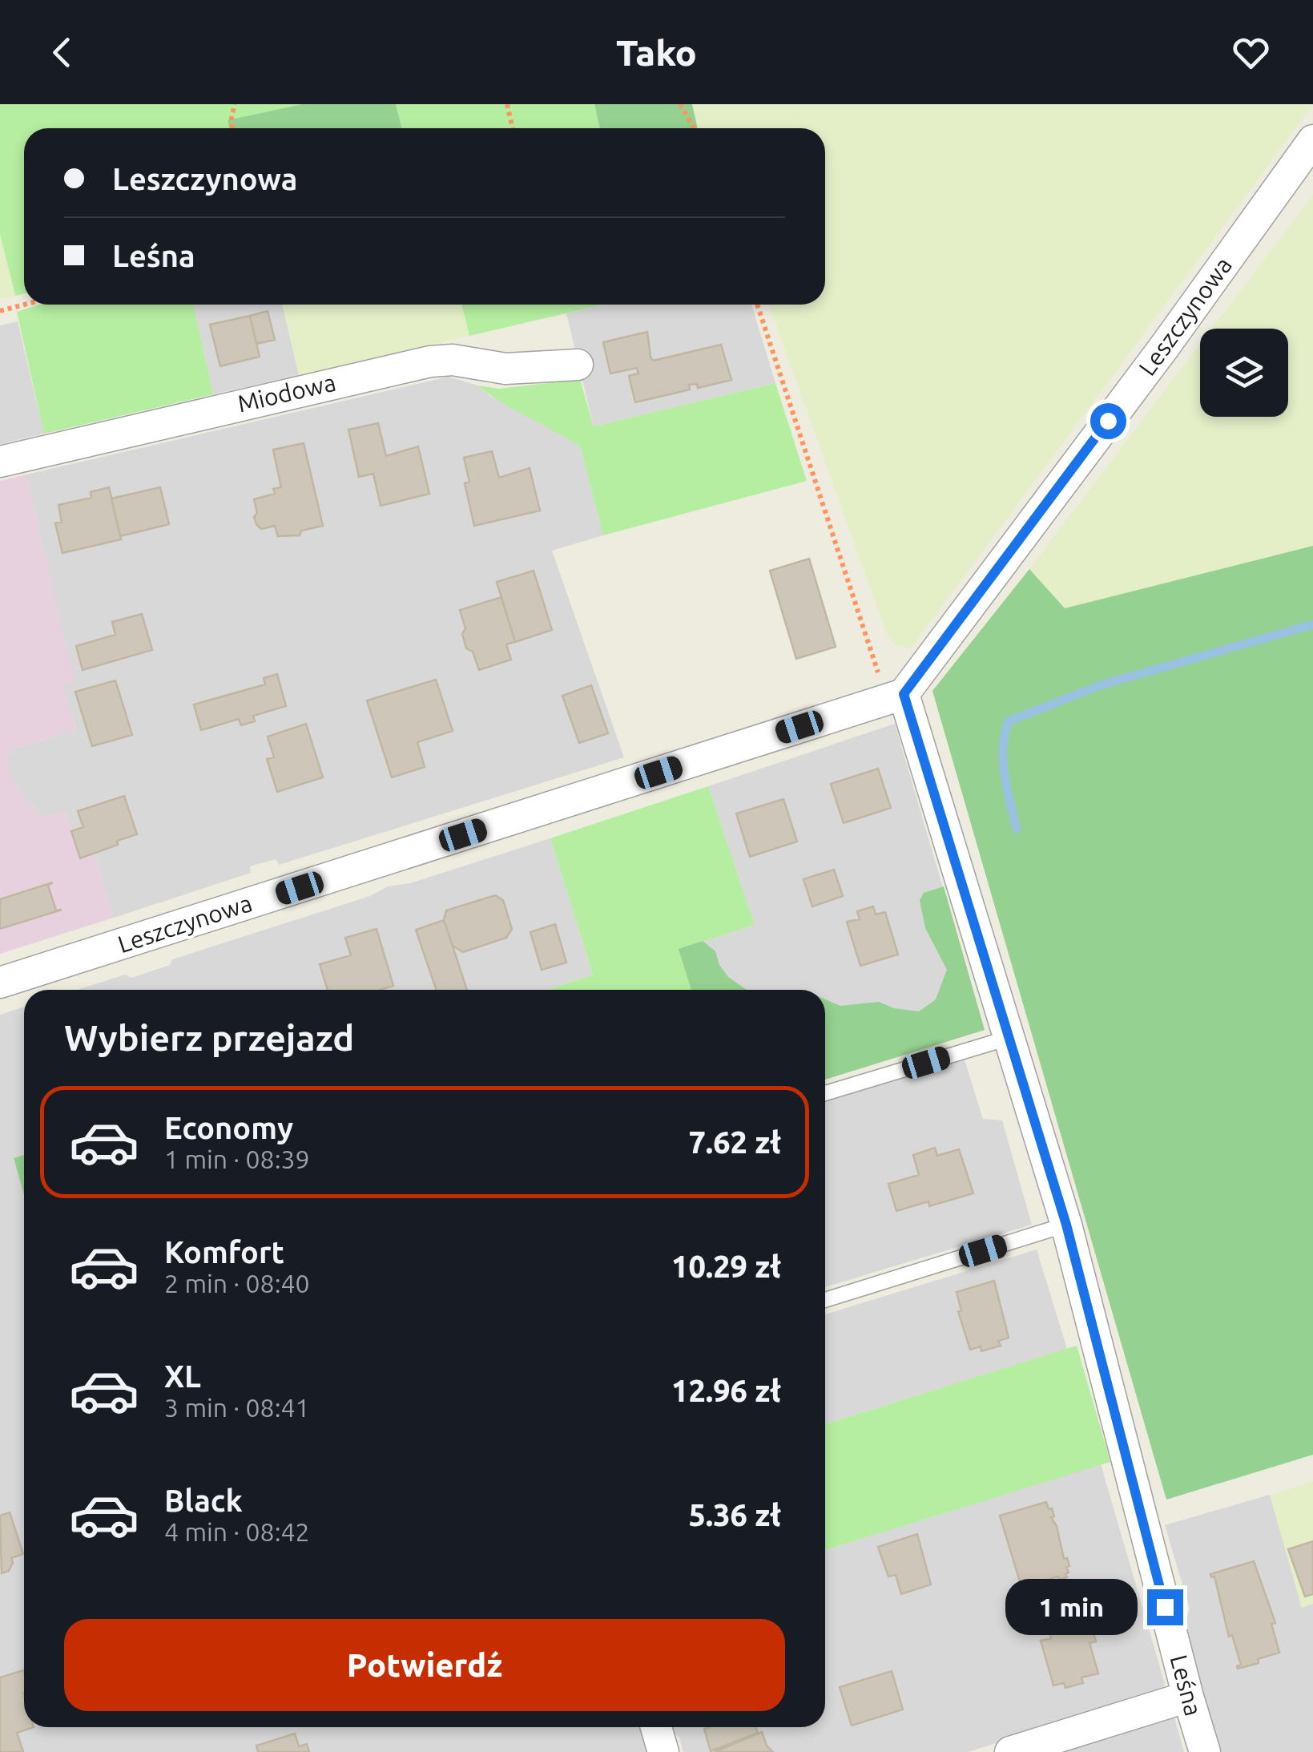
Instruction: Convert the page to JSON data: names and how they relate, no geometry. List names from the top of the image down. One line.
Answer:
{"streets":{"street":["Leszczynowa","Miodowa","Leśna"]},"crossings":[["Leszczynowa","Leśna"]],"page":{"header":"Tako","banner":["Leszczynowa","Leśna"],"heading":"Wybierz przejazd","list":[{"name":"Economy","note":"1 min · 08:39","value":"7.62 zł"},{"name":"Komfort","note":"2 min · 08:40","value":"10.29 zł"},{"name":"XL","note":"3 min · 08:41","value":"12.96 zł"},{"name":"Black","note":"4 min · 08:42","value":"5.36 zł"}],"bubble":"1 min","buttons":"Potwierdź"}}
